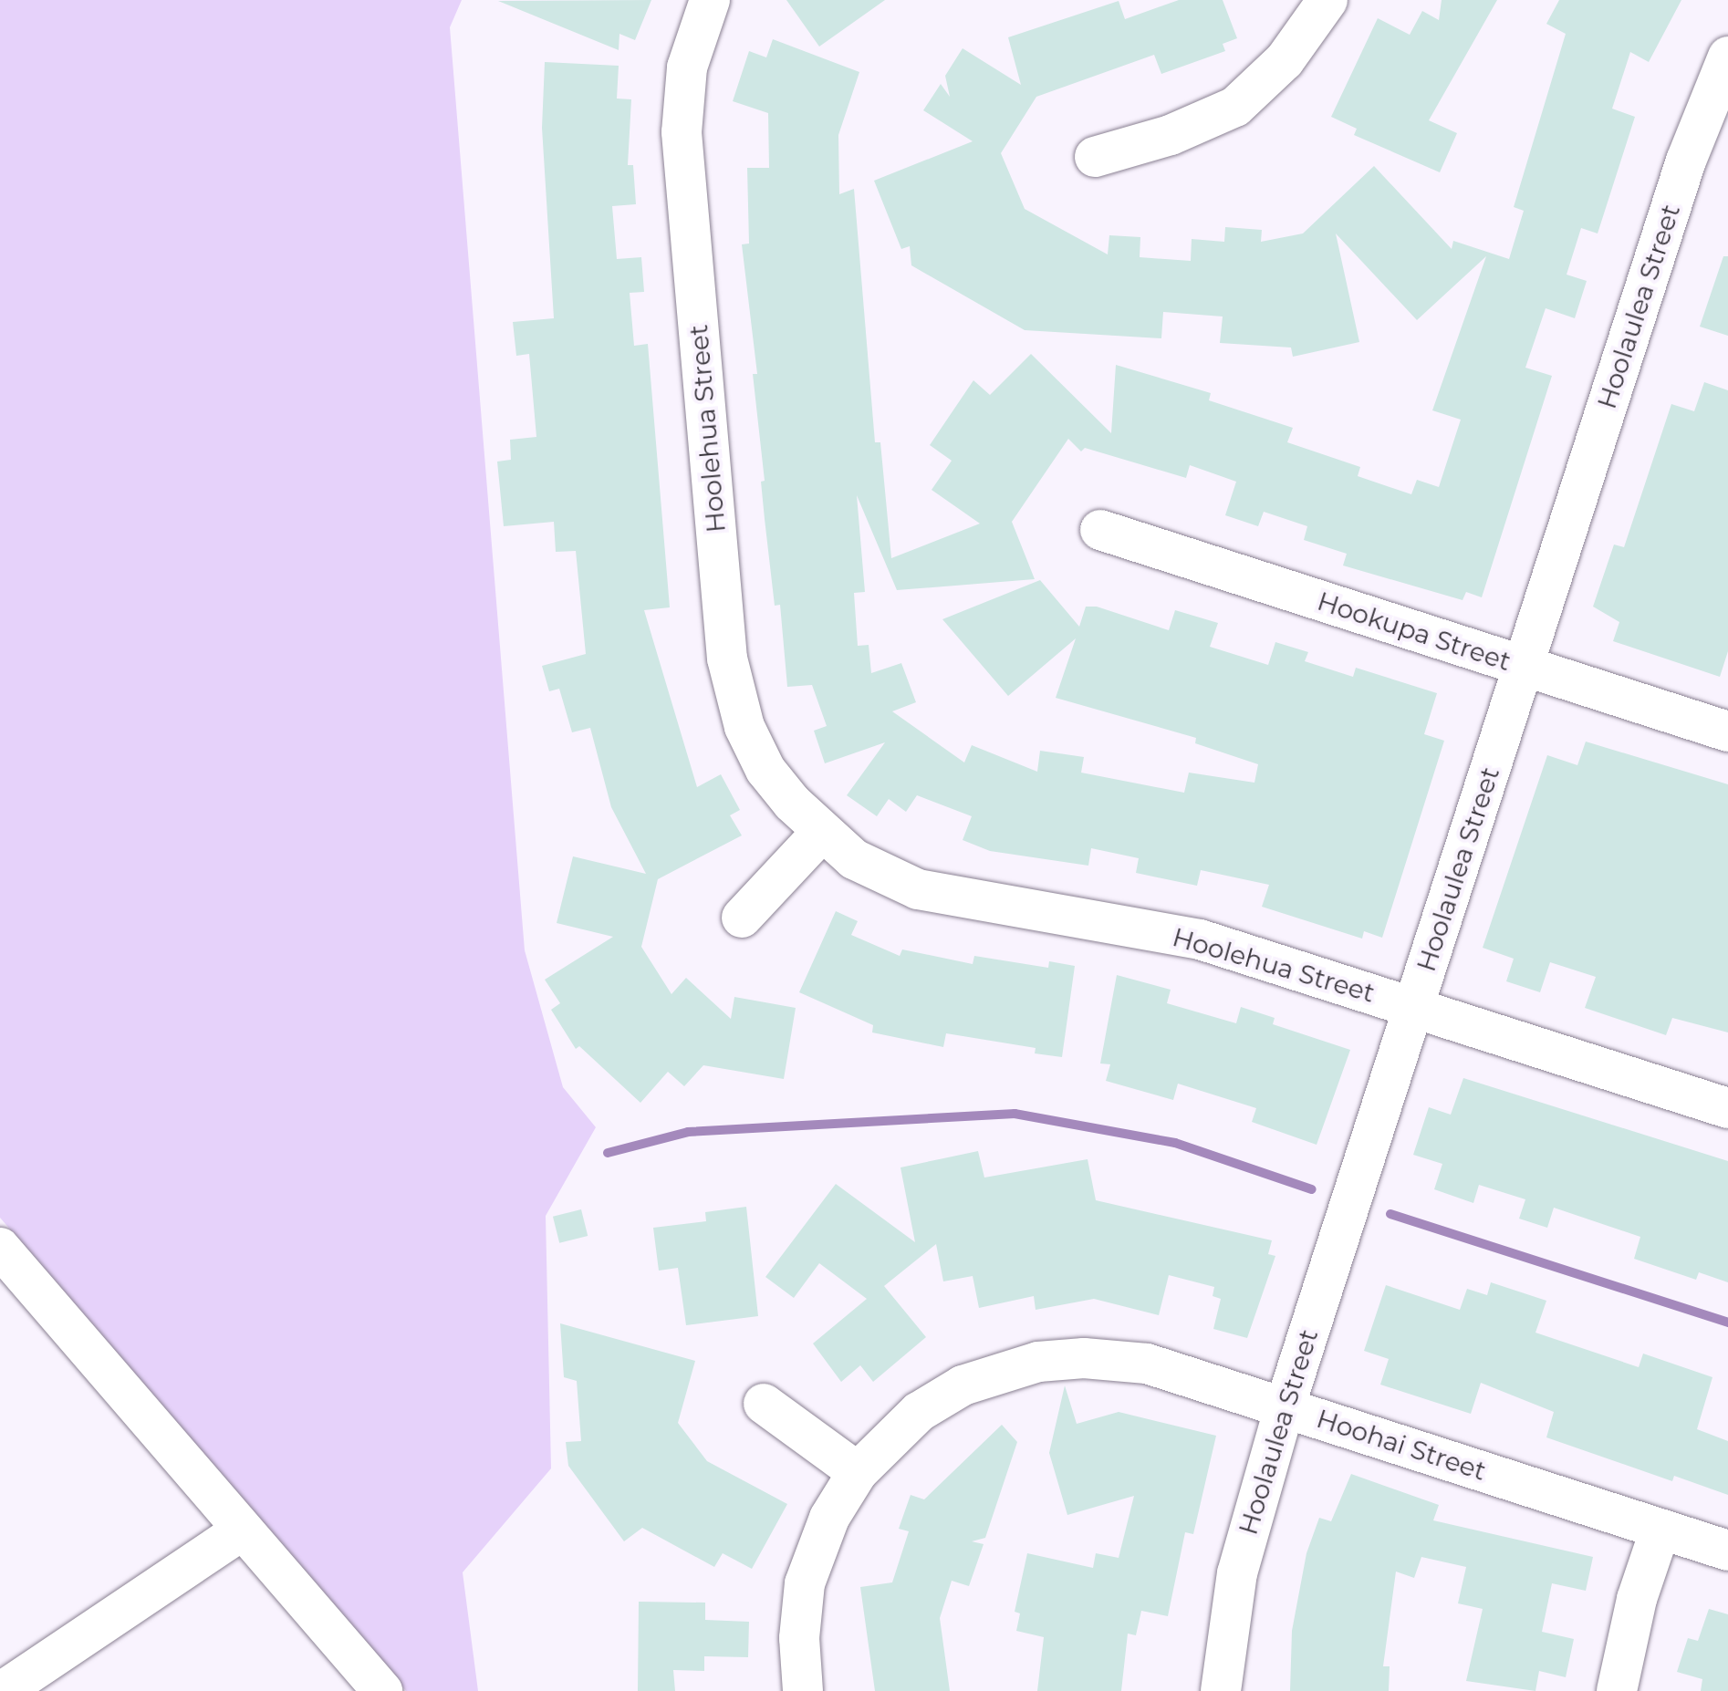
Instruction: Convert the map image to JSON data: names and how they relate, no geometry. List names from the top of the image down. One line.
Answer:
{"streets":{"street":["Hoolaulea Street","Hoolehua Street","Hookupa Street","Hoohai Street"]},"crossings":[["Hoolaulea Street","Hoolehua Street"],["Hoolaulea Street","Hookupa Street"],["Hoolaulea Street","Hoohai Street"]]}
